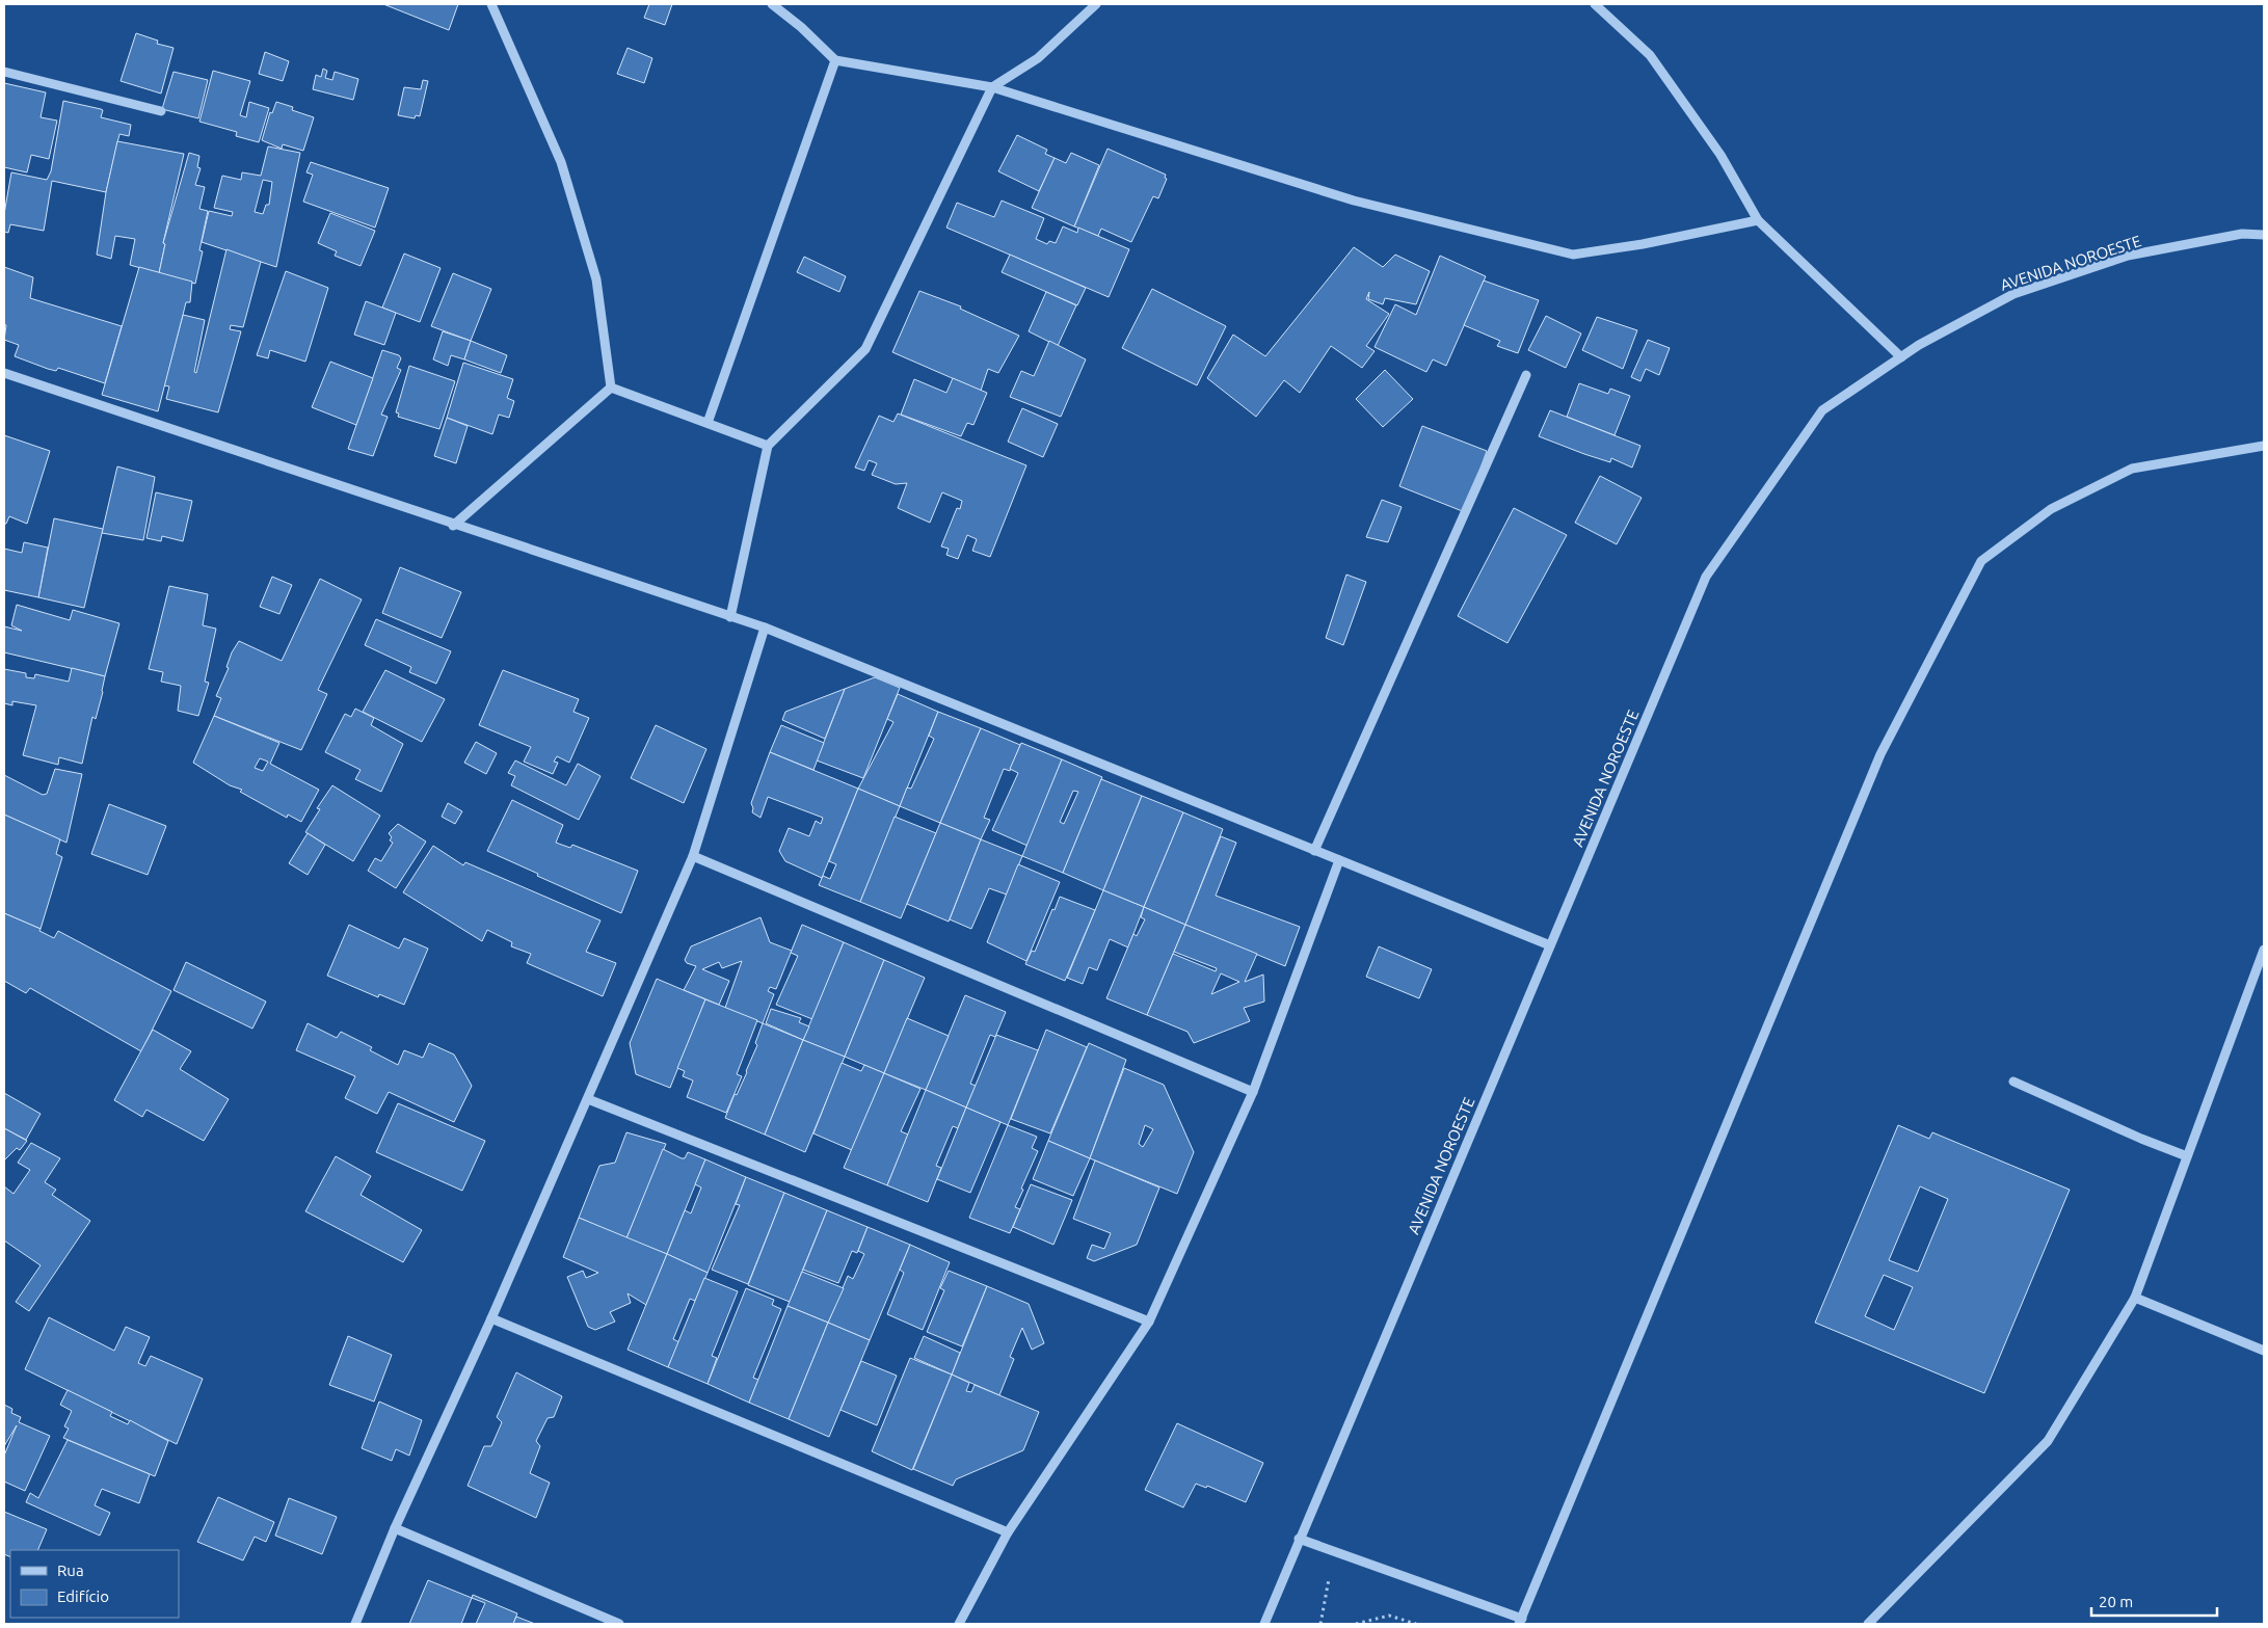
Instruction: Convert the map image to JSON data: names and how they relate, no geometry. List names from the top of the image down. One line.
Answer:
{"streets":{"street":["AVENIDA NOROESTE"]},"legend":["Rua","Edifício"],"scale_bar":"20 m"}
